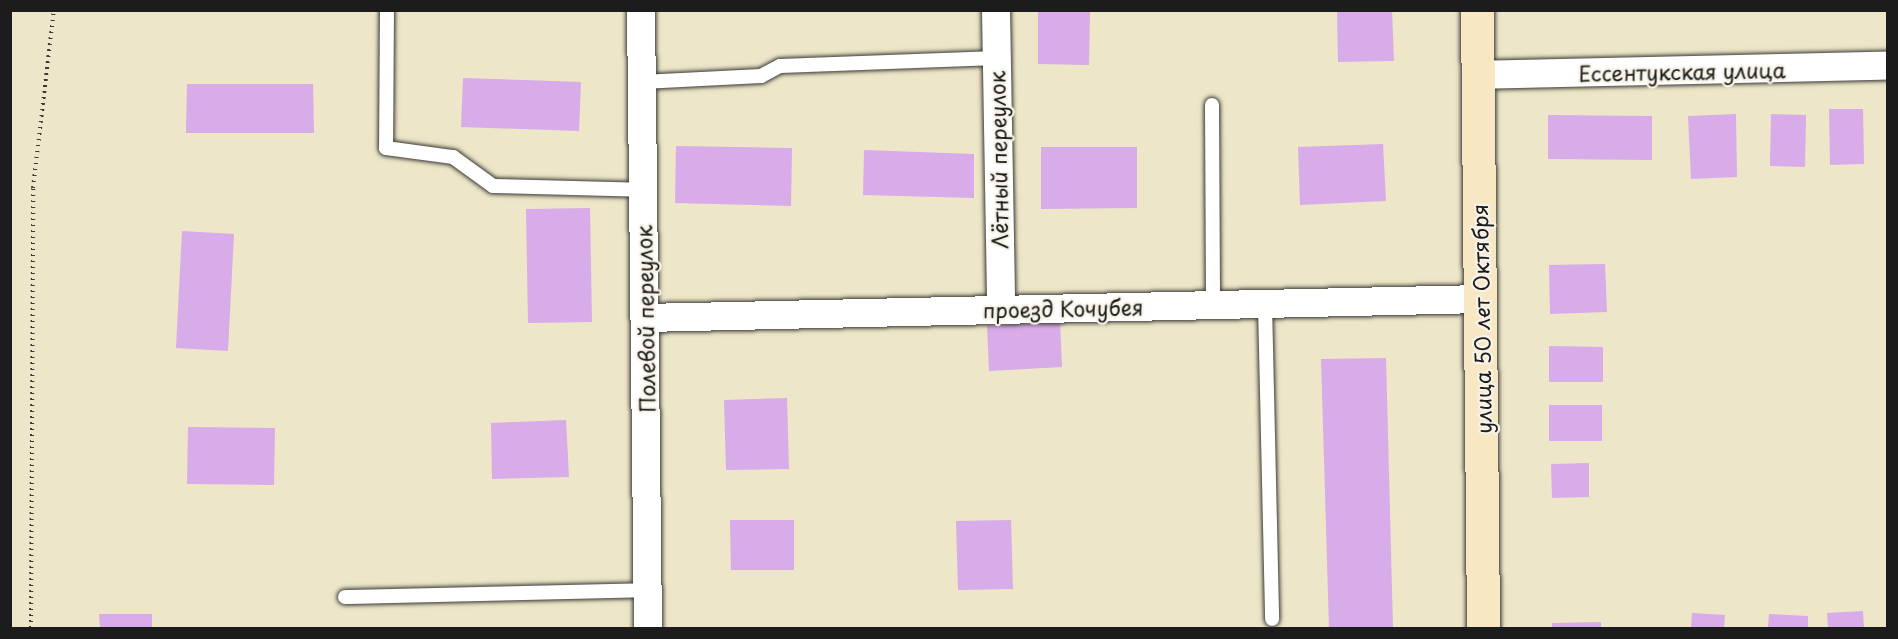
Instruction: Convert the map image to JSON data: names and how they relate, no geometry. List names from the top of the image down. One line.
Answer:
{"streets":{"main road":["улица 50 лет Октября"],"street":["Ессентукская улица","Лётный переулок","проезд Кочубея","Полевой переулок"]},"crossings":[["Ессентукская улица","улица 50 лет Октября"],["Лётный переулок","проезд Кочубея"],["проезд Кочубея","Полевой переулок"],["проезд Кочубея","улица 50 лет Октября"]]}
